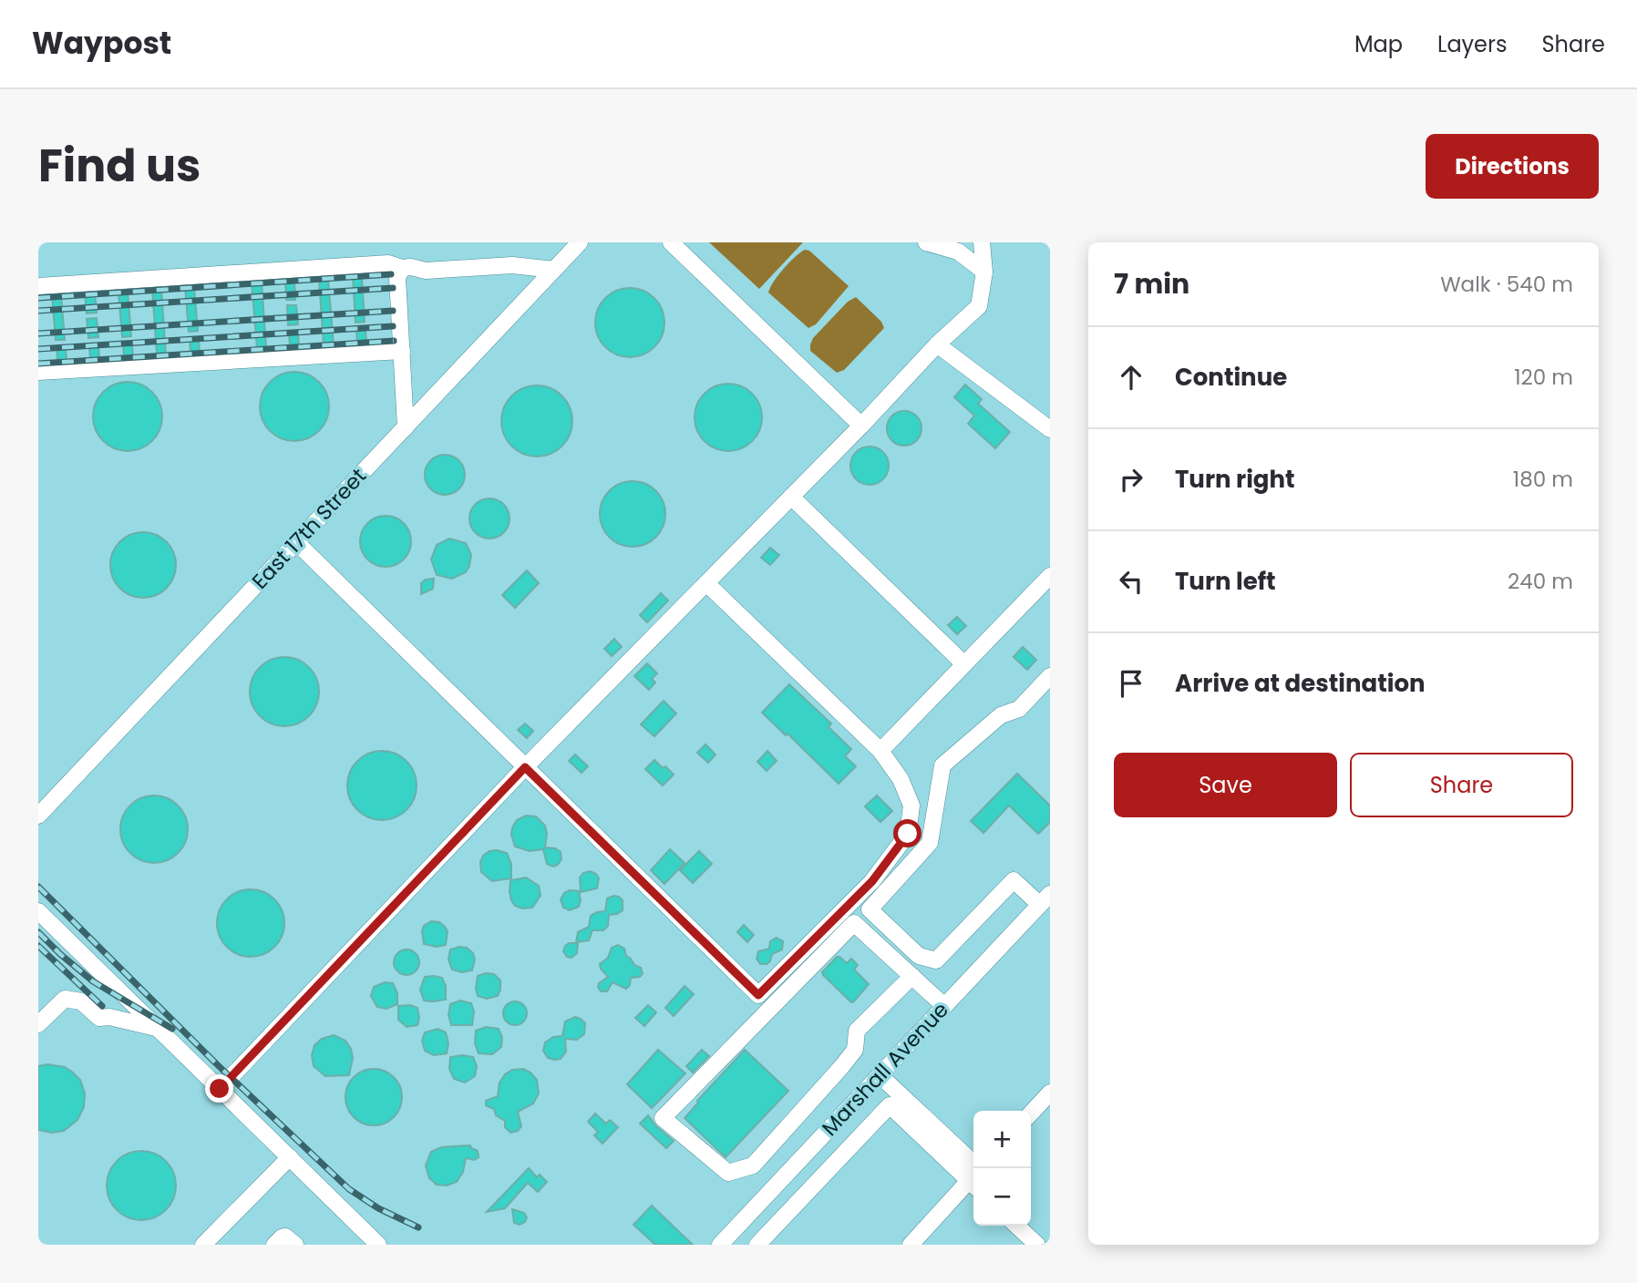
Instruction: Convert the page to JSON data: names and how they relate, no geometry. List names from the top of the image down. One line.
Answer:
{"streets":{"street":["East 17th Street","Marshall Avenue"]},"page":{"header":"Waypost","nav":["Map","Layers","Share"],"title":"Find us","buttons":["Directions",["Save","Share"]],"heading":["7 min","Walk · 540 m"],"list":[["Continue","120 m"],["Turn right","180 m"],["Turn left","240 m"],"Arrive at destination"],"map_buttons":["+","−"]}}
